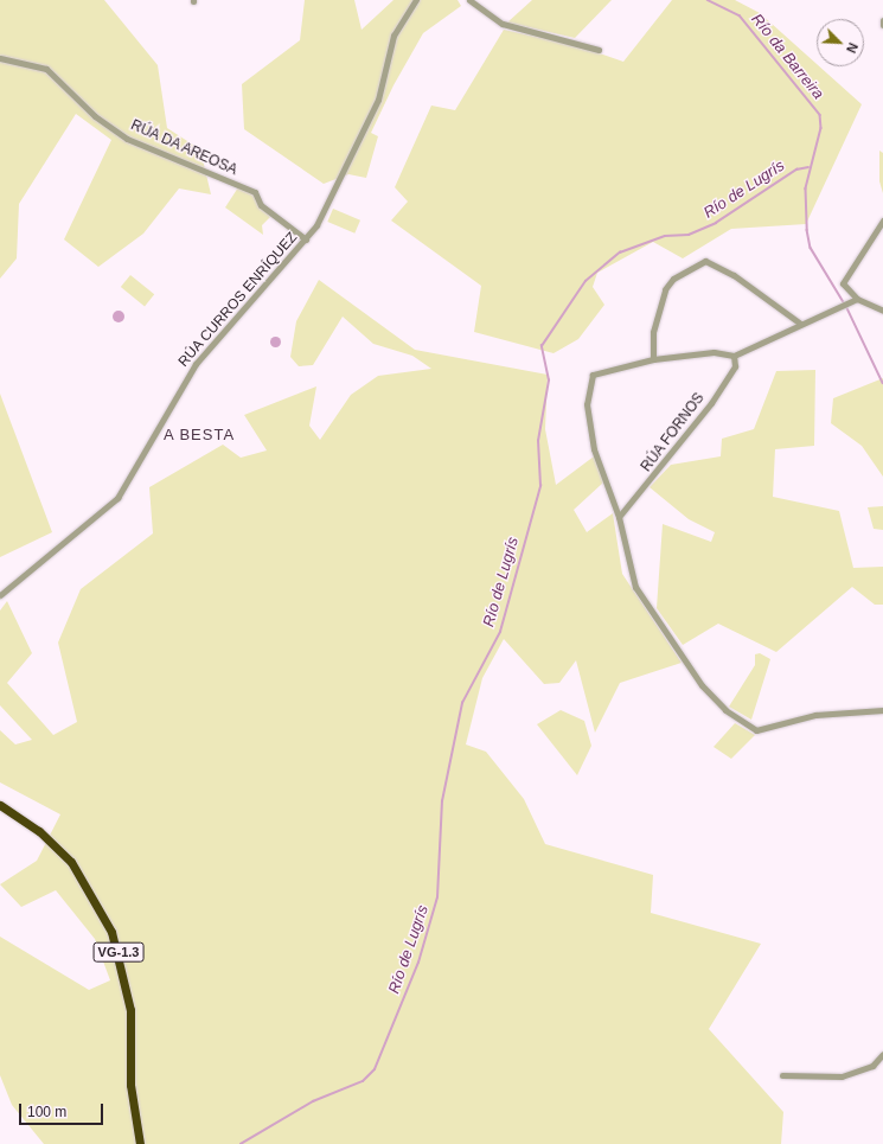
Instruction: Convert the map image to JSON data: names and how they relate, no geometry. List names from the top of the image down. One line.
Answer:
{"streets":{"highway":["VG-1.3"],"street":["RÚA DA AREOSA","RÚA CURROS ENRÍQUEZ","RÚA FORNOS"]},"crossings":[["RÚA DA AREOSA","RÚA CURROS ENRÍQUEZ"]],"districts":["A BESTA"],"water":["Río da Barreira","Río de Lugrís"],"scale_bar":"100 m","north":"bottom right"}
